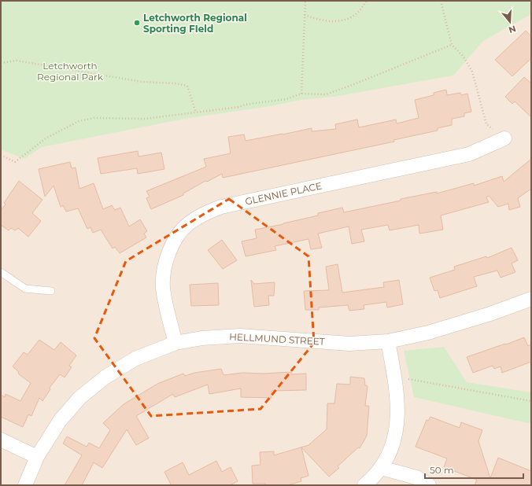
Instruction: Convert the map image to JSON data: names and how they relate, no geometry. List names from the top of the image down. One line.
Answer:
{"streets":{"street":["GLENNIE PLACE","HELLMUND STREET"]},"crossings":[["GLENNIE PLACE","HELLMUND STREET"]],"parks":["Letchworth Regional Park"],"places":["Letchworth Regional Sporting FIeld"],"scale_bar":"50 m","north":"bottom"}
